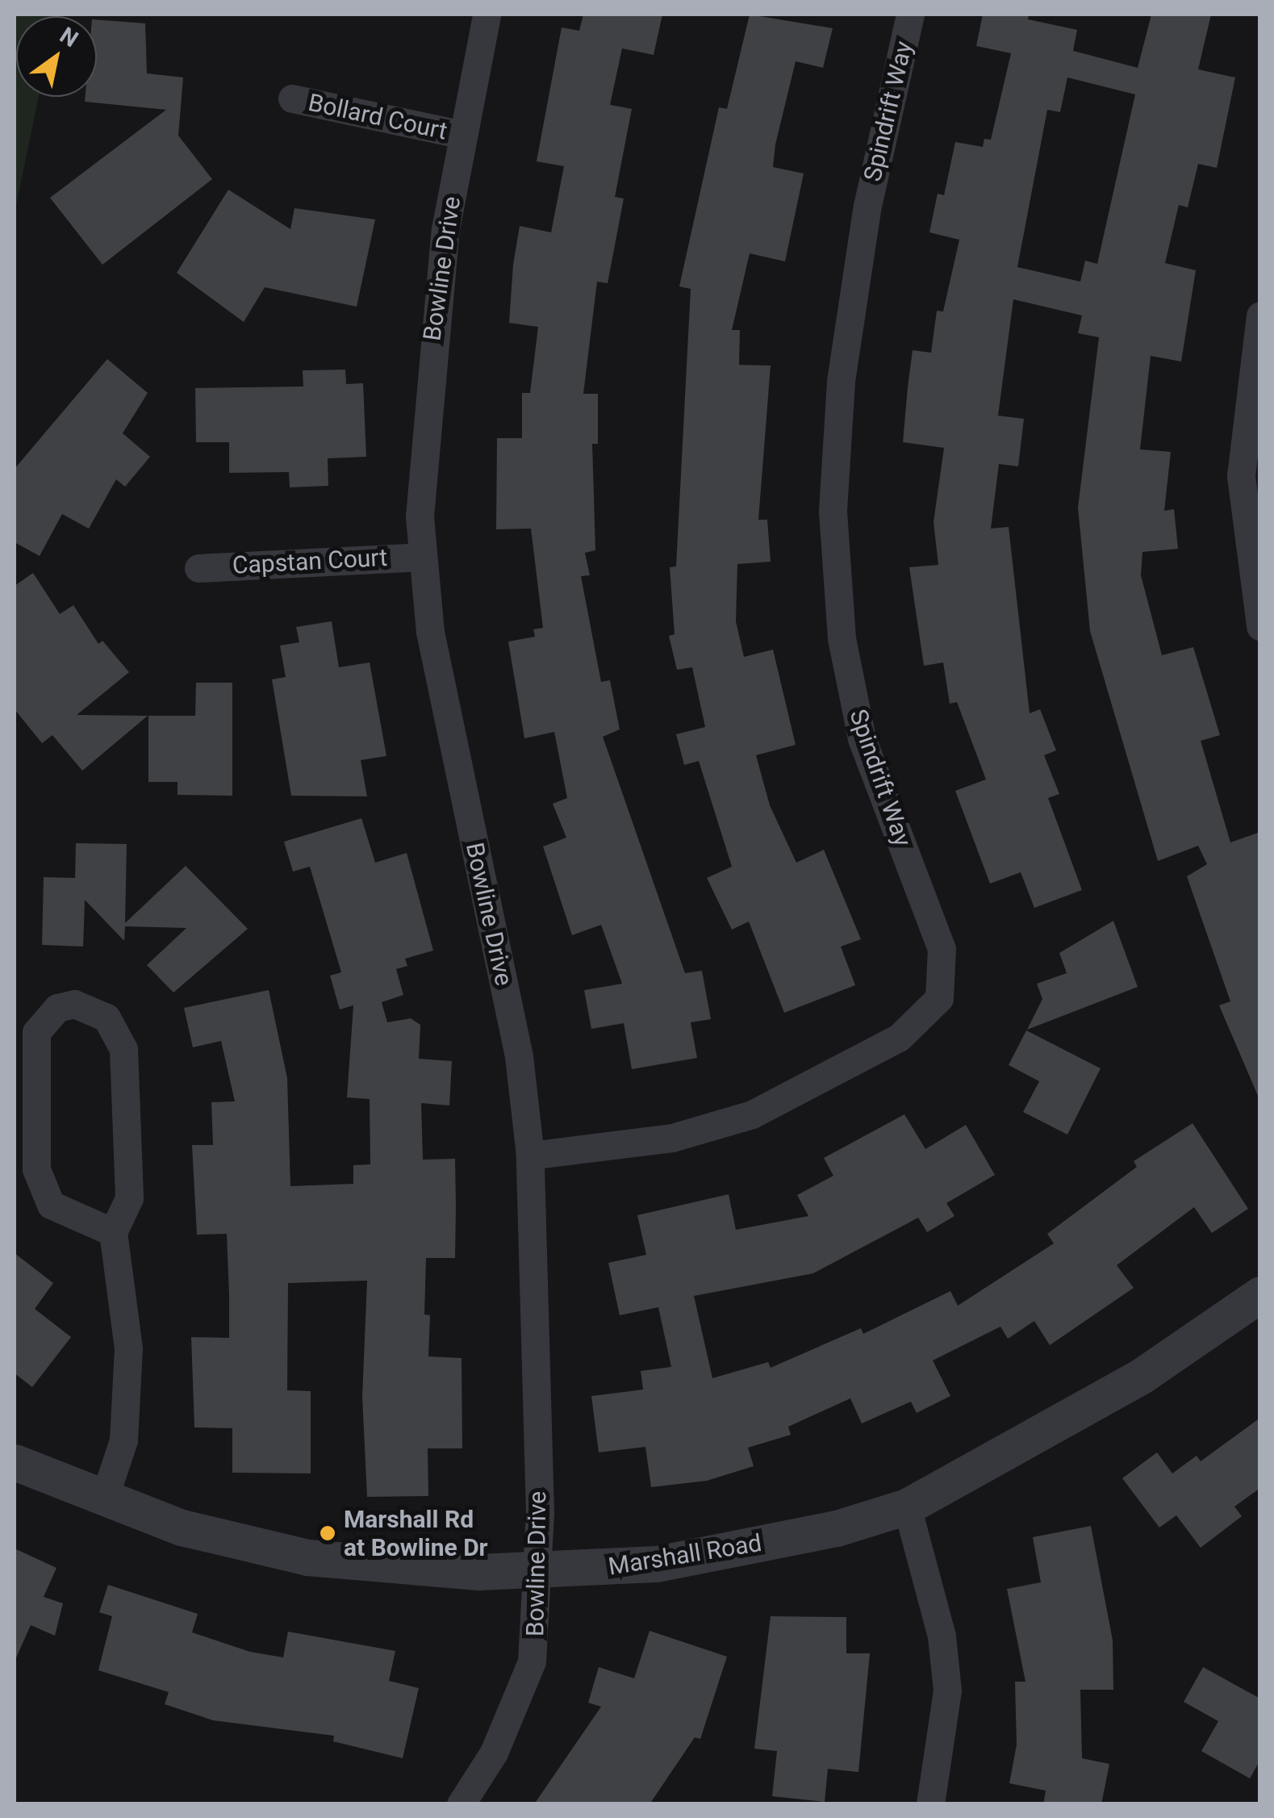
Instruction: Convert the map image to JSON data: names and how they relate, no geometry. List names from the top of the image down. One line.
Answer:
{"streets":{"street":["Spindrift Way","Bollard Court","Bowline Drive","Capstan Court","Marshall Road"]},"crossings":[["Spindrift Way","Bowline Drive"],["Bollard Court","Bowline Drive"],["Bowline Drive","Capstan Court"],["Bowline Drive","Marshall Road"]],"places":["Marshall Rd at Bowline Dr"],"north":"top right"}
